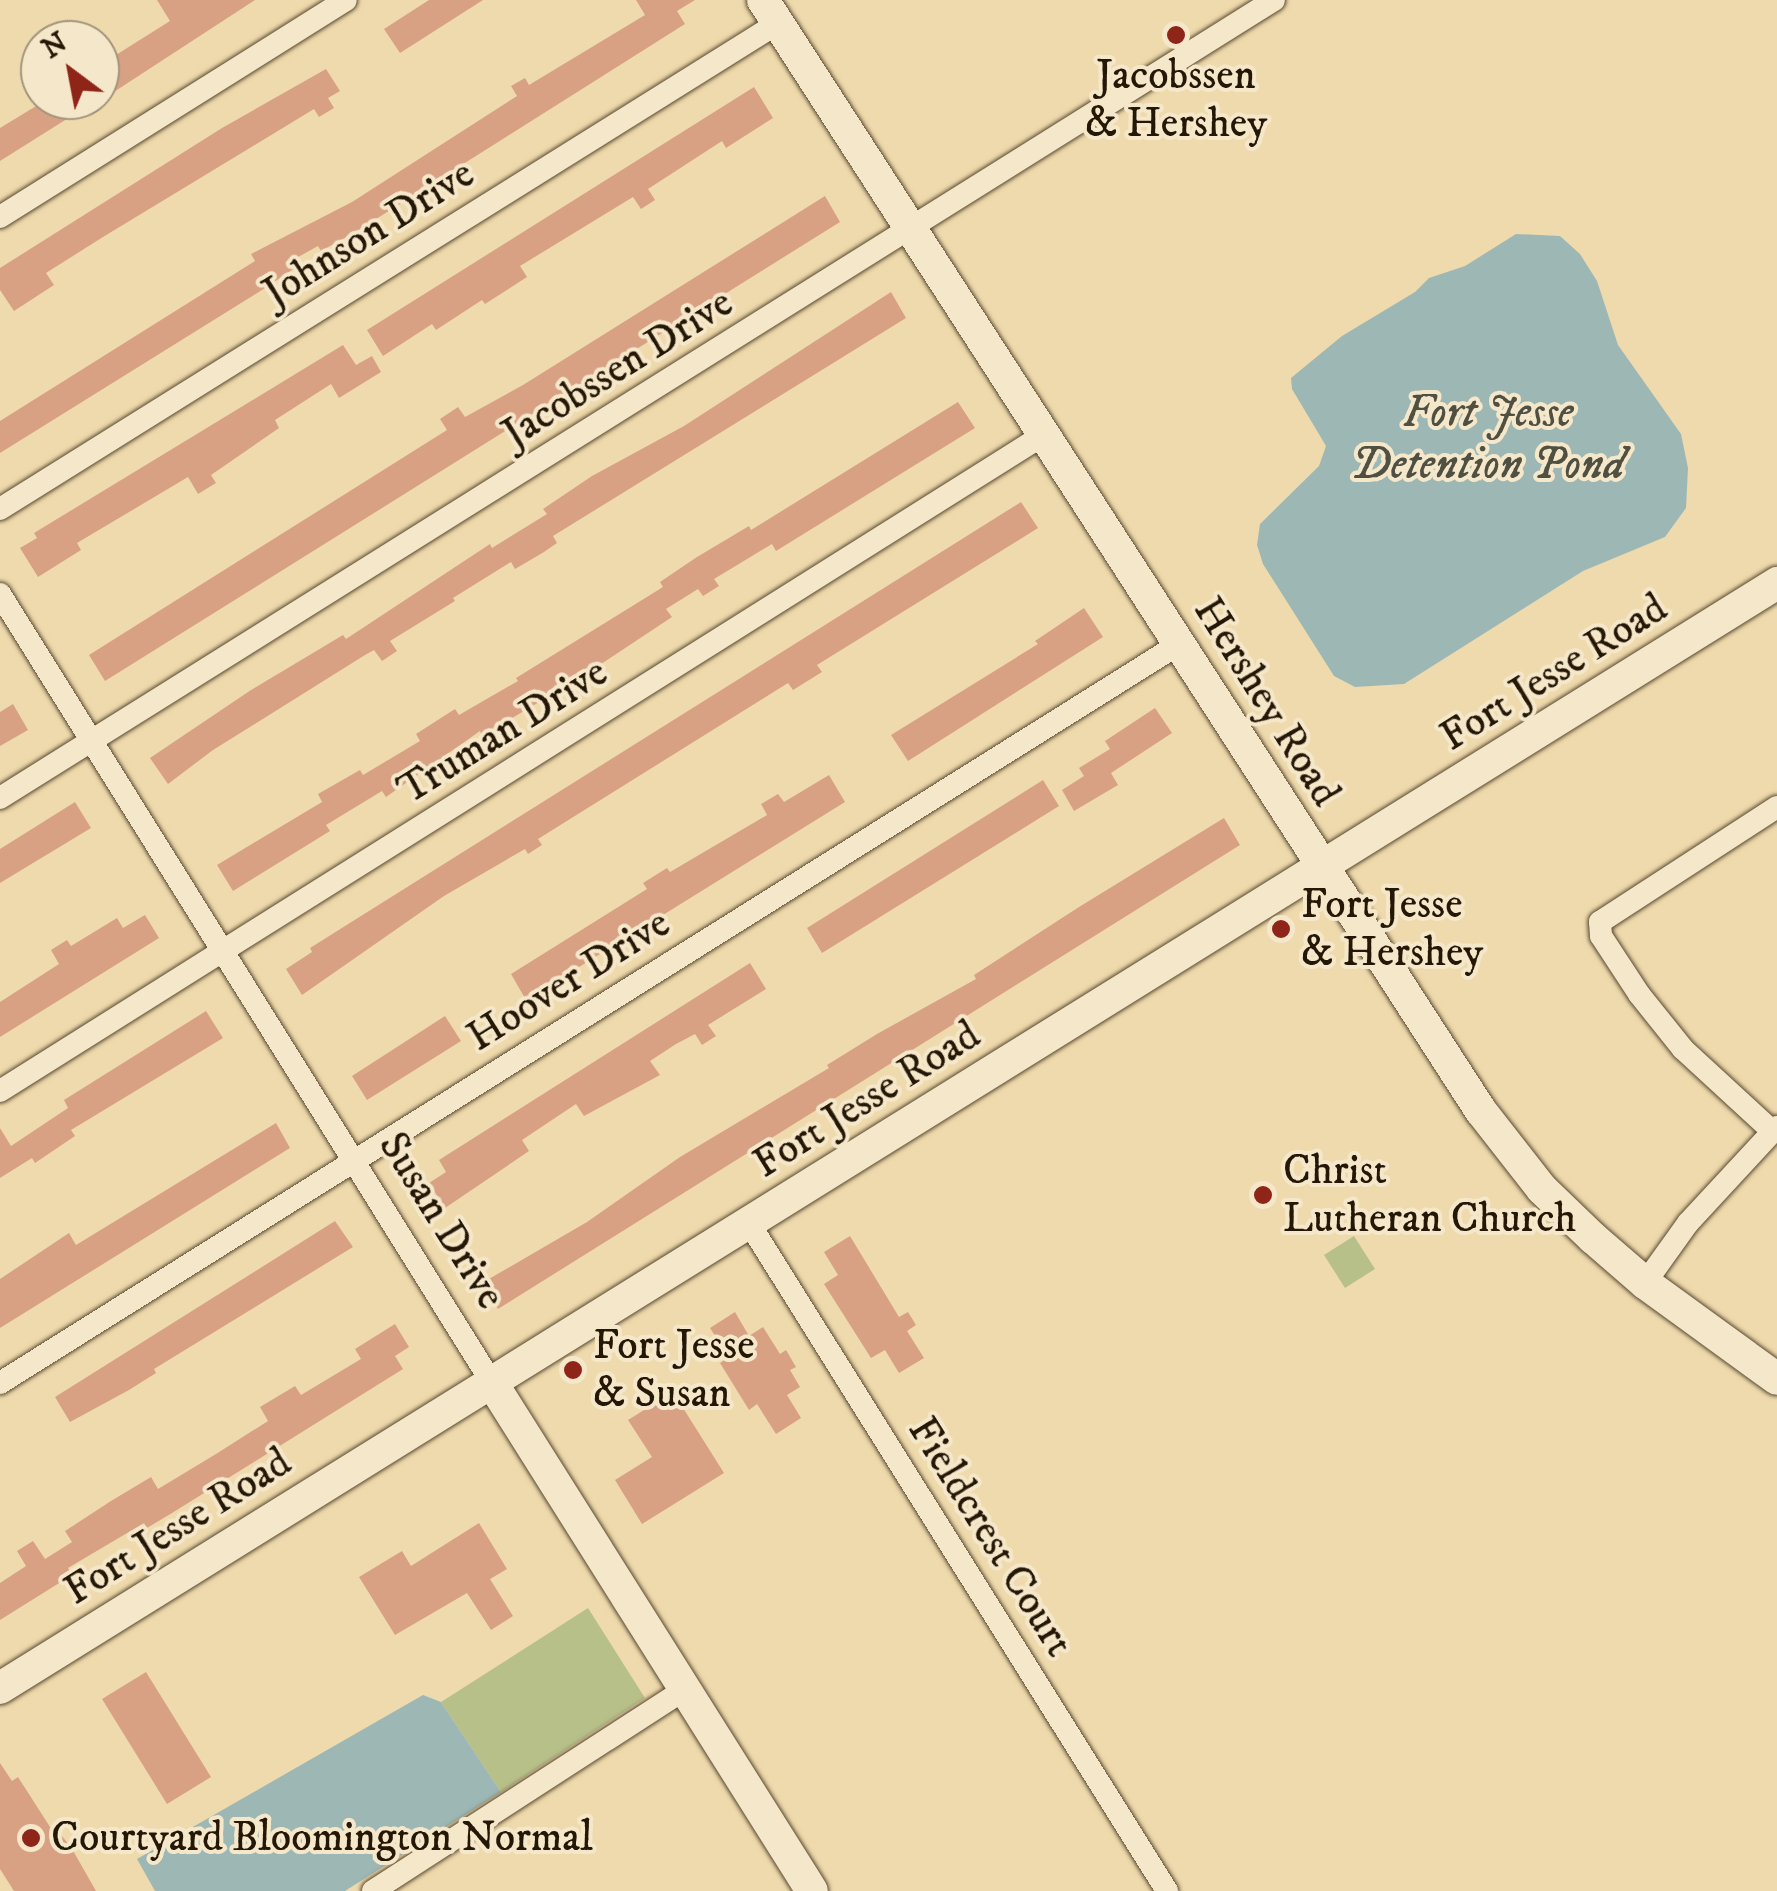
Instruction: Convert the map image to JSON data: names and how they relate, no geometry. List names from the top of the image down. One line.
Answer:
{"streets":{"main road":["Fort Jesse Road","Hershey Road","Susan Drive"],"street":["Johnson Drive","Jacobssen Drive","Truman Drive","Hoover Drive","Fieldcrest Court"]},"crossings":[["Johnson Drive","Hershey Road"],["Jacobssen Drive","Hershey Road"],["Jacobssen Drive","Susan Drive"],["Fort Jesse Road","Hershey Road"],["Fort Jesse Road","Susan Drive"],["Fort Jesse Road","Fieldcrest Court"],["Hershey Road","Truman Drive"],["Hershey Road","Hoover Drive"],["Truman Drive","Susan Drive"],["Hoover Drive","Susan Drive"]],"water":["Fort Jesse Detention Pond"],"places":["Jacobssen & Hershey","Fort Jesse & Hershey","Christ Lutheran Church","Fort Jesse & Susan","Courtyard Bloomington Normal"],"north":"top left"}
